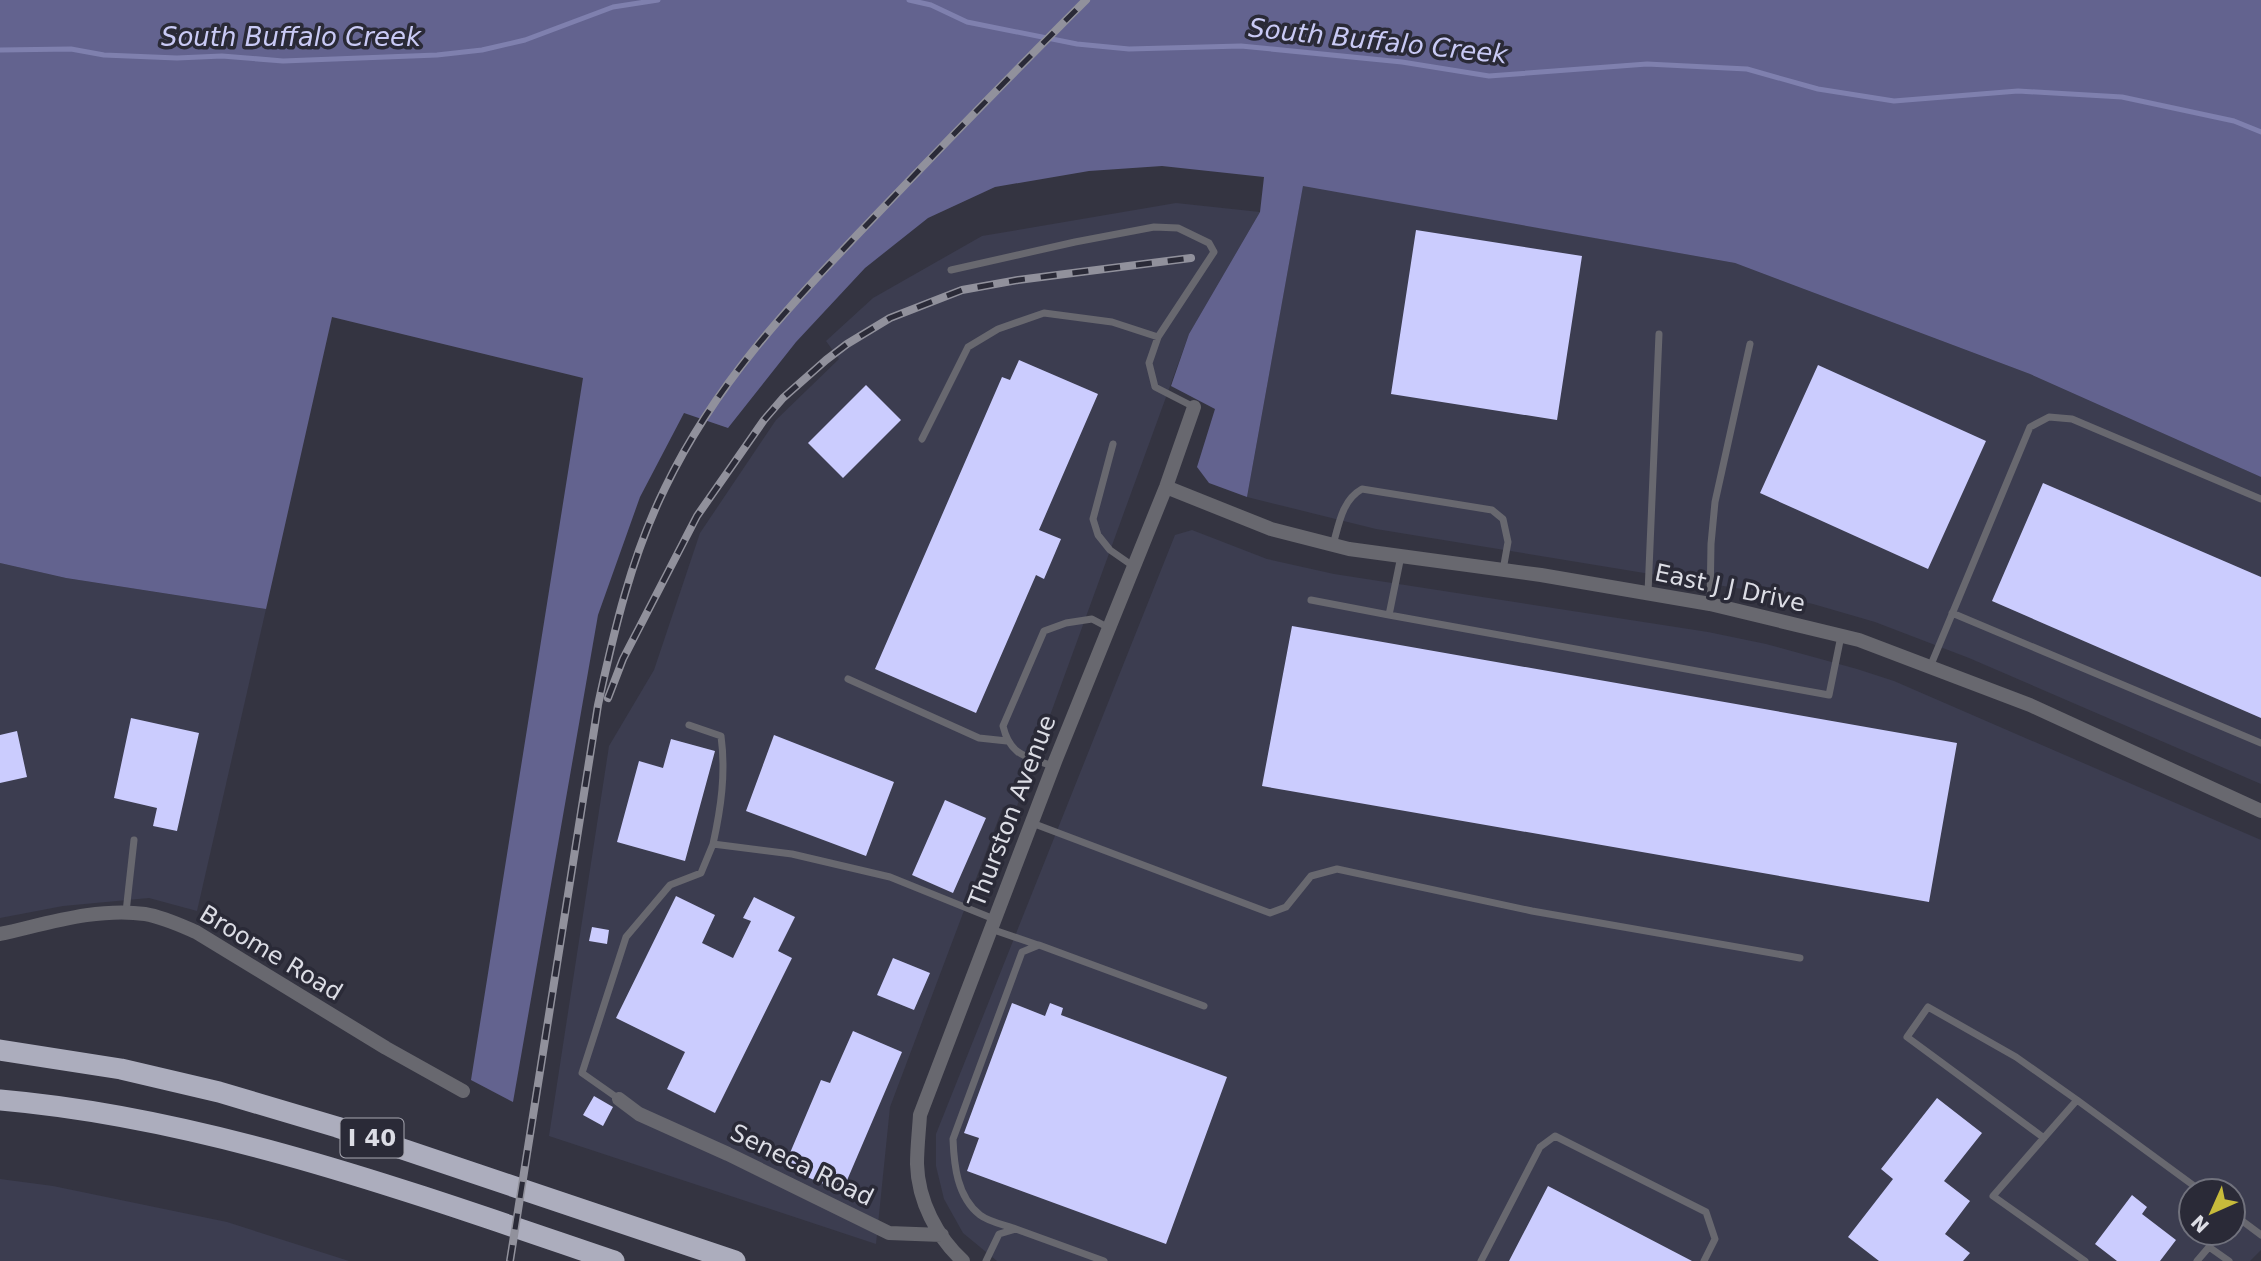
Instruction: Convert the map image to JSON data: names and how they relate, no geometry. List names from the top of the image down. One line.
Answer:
{"streets":{"highway":["I 40"],"street":["East J J Drive","Thurston Avenue","Broome Road","Seneca Road"]},"crossings":[["East J J Drive","Thurston Avenue"],["Thurston Avenue","Seneca Road"]],"water":["South Buffalo Creek"],"north":"bottom left"}
